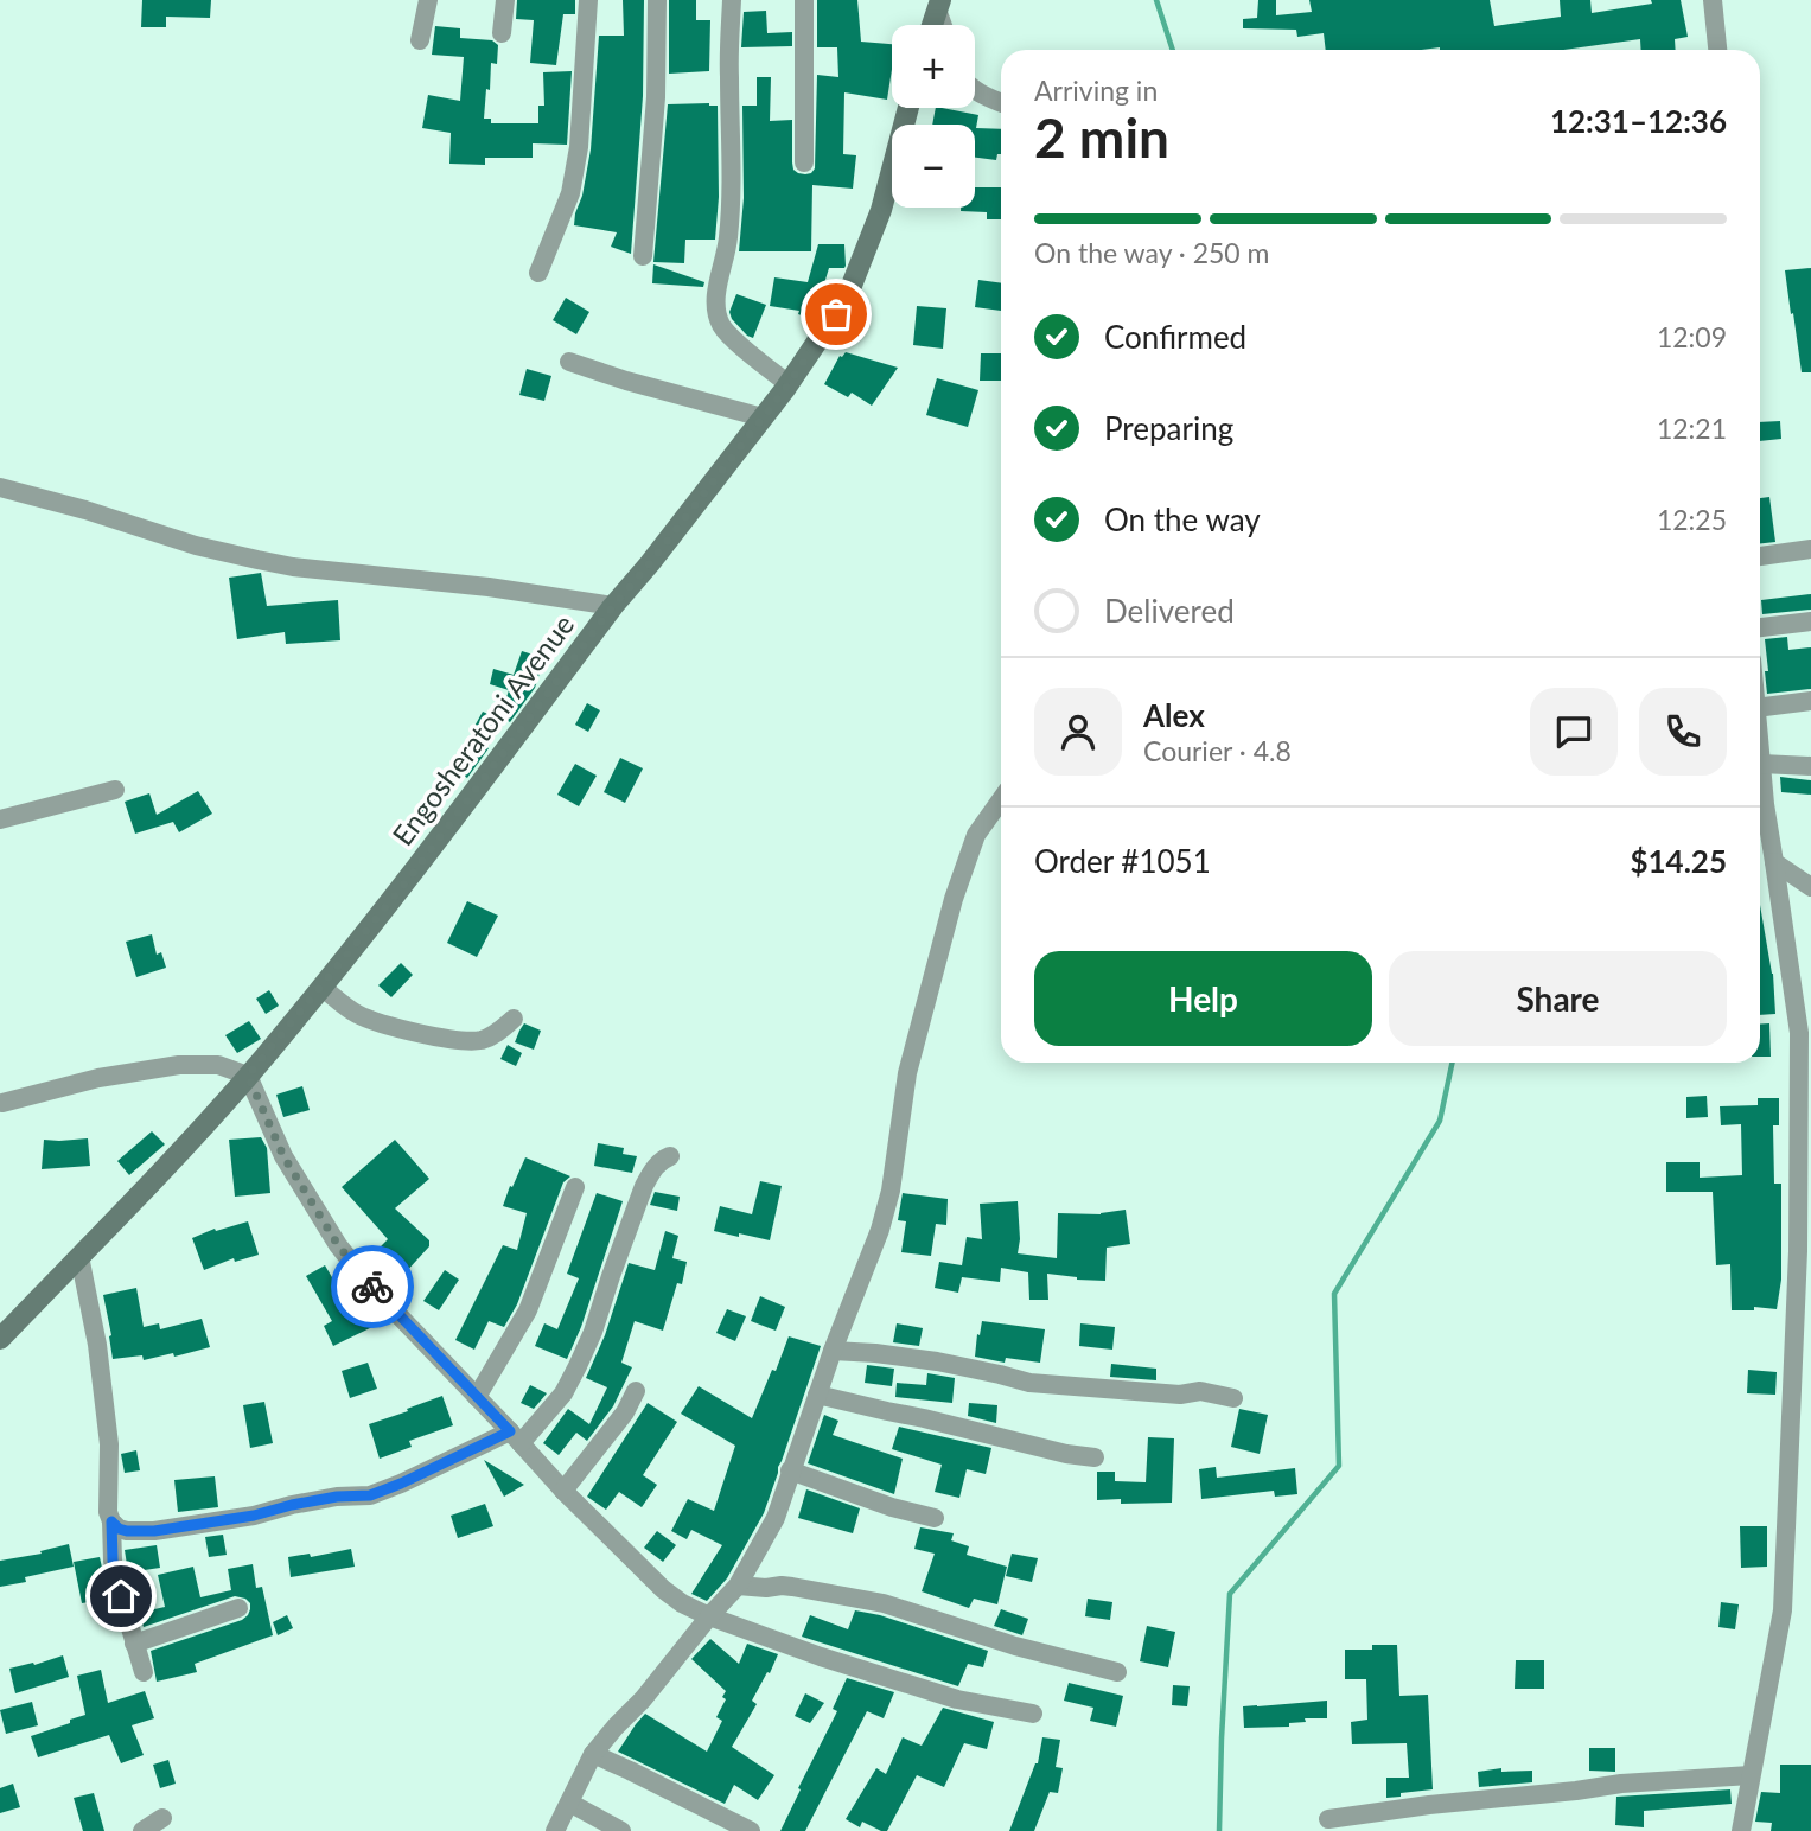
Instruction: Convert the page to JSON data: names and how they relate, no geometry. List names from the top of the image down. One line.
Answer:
{"streets":{"street":["Engosheratoni Avenue"]},"page":{"map_buttons":["+","−"],"heading":["2 min","Arriving in","12:31–12:36"],"panel":["Alex","Courier · 4.8","Order #1051","$14.25"],"bar":"On the way · 250 m","list":[["Confirmed","12:09"],["Preparing","12:21"],["On the way","12:25"],"Delivered"],"buttons":["Help","Share"]}}
